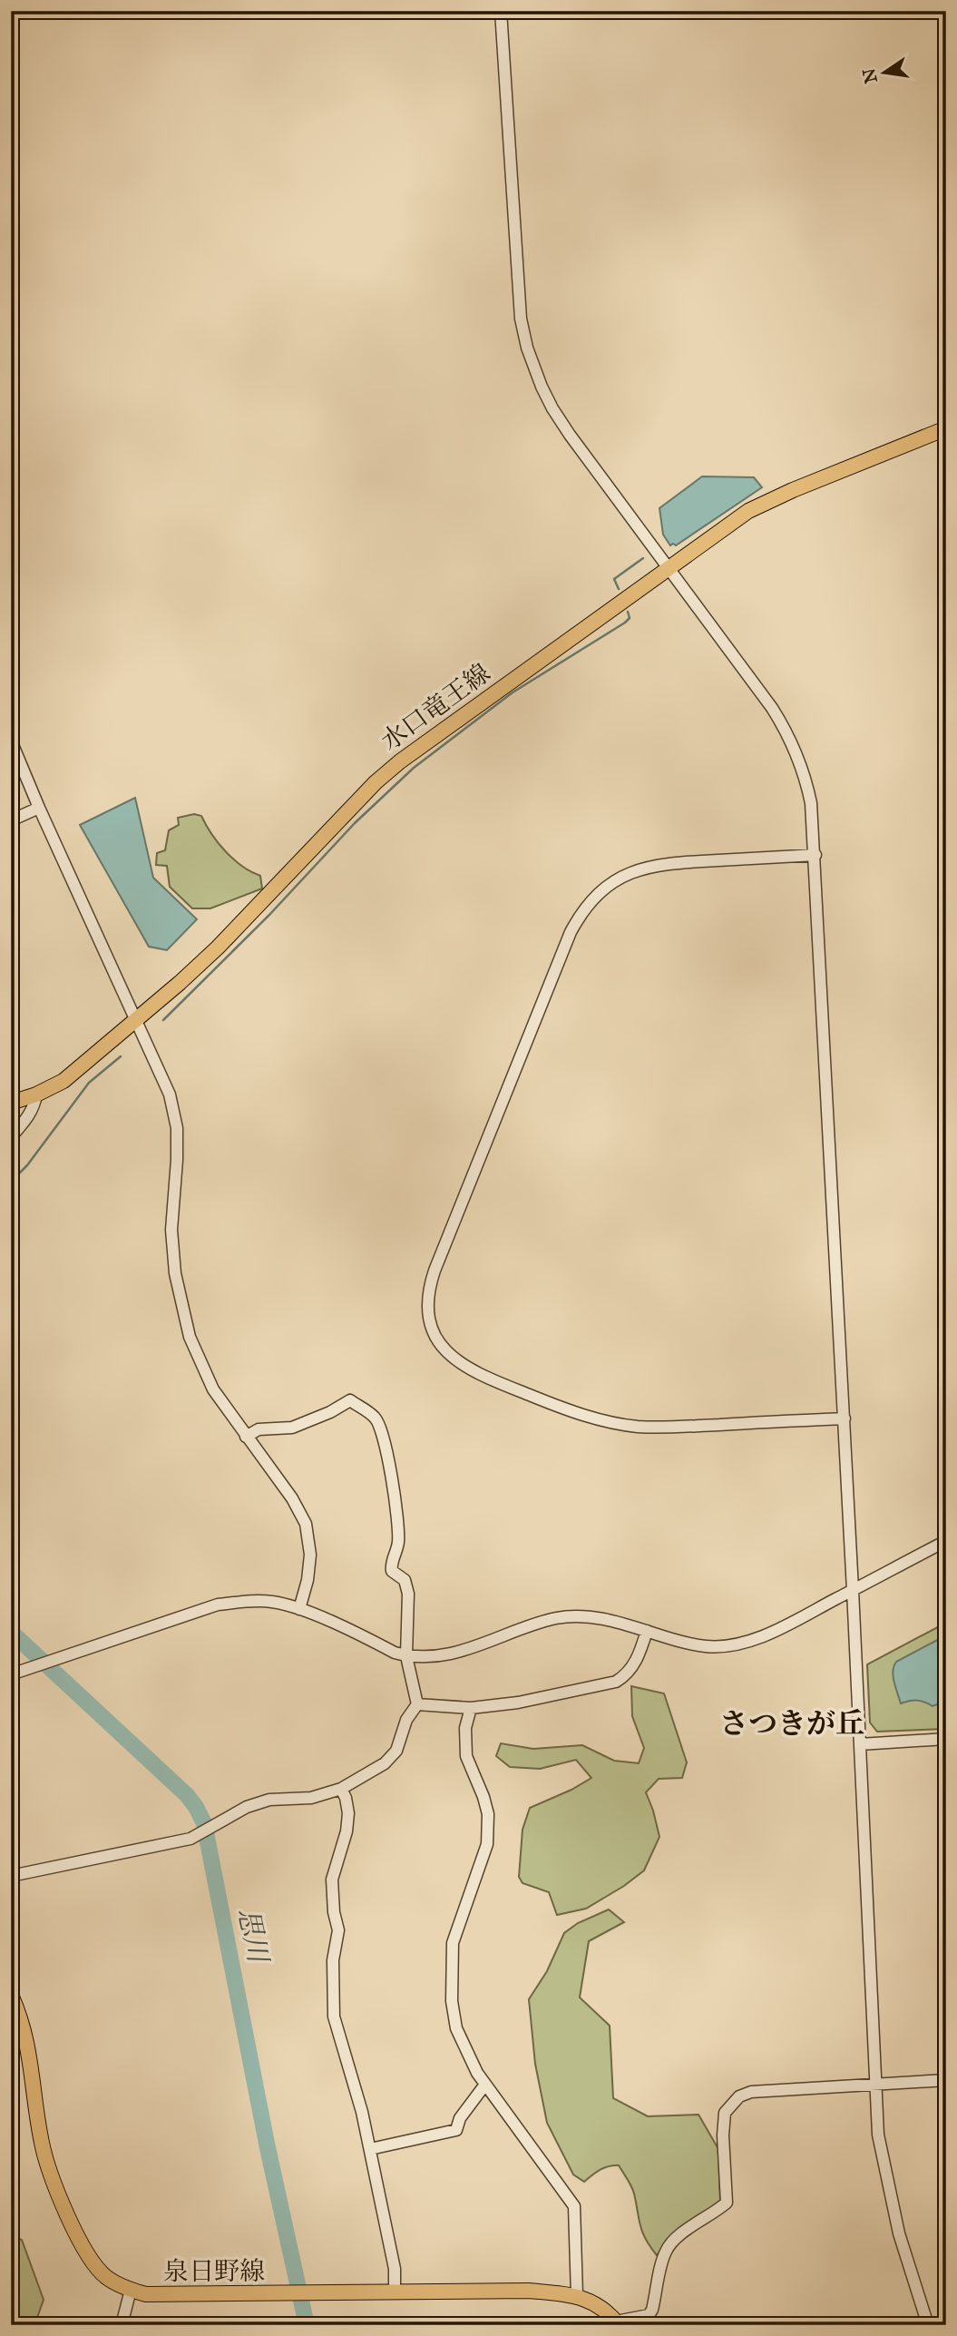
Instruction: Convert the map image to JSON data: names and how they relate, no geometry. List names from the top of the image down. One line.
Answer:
{"streets":{"main road":["水口竜王線","泉日野線"]},"districts":["さつきが丘"],"water":["思川"],"north":"left"}
